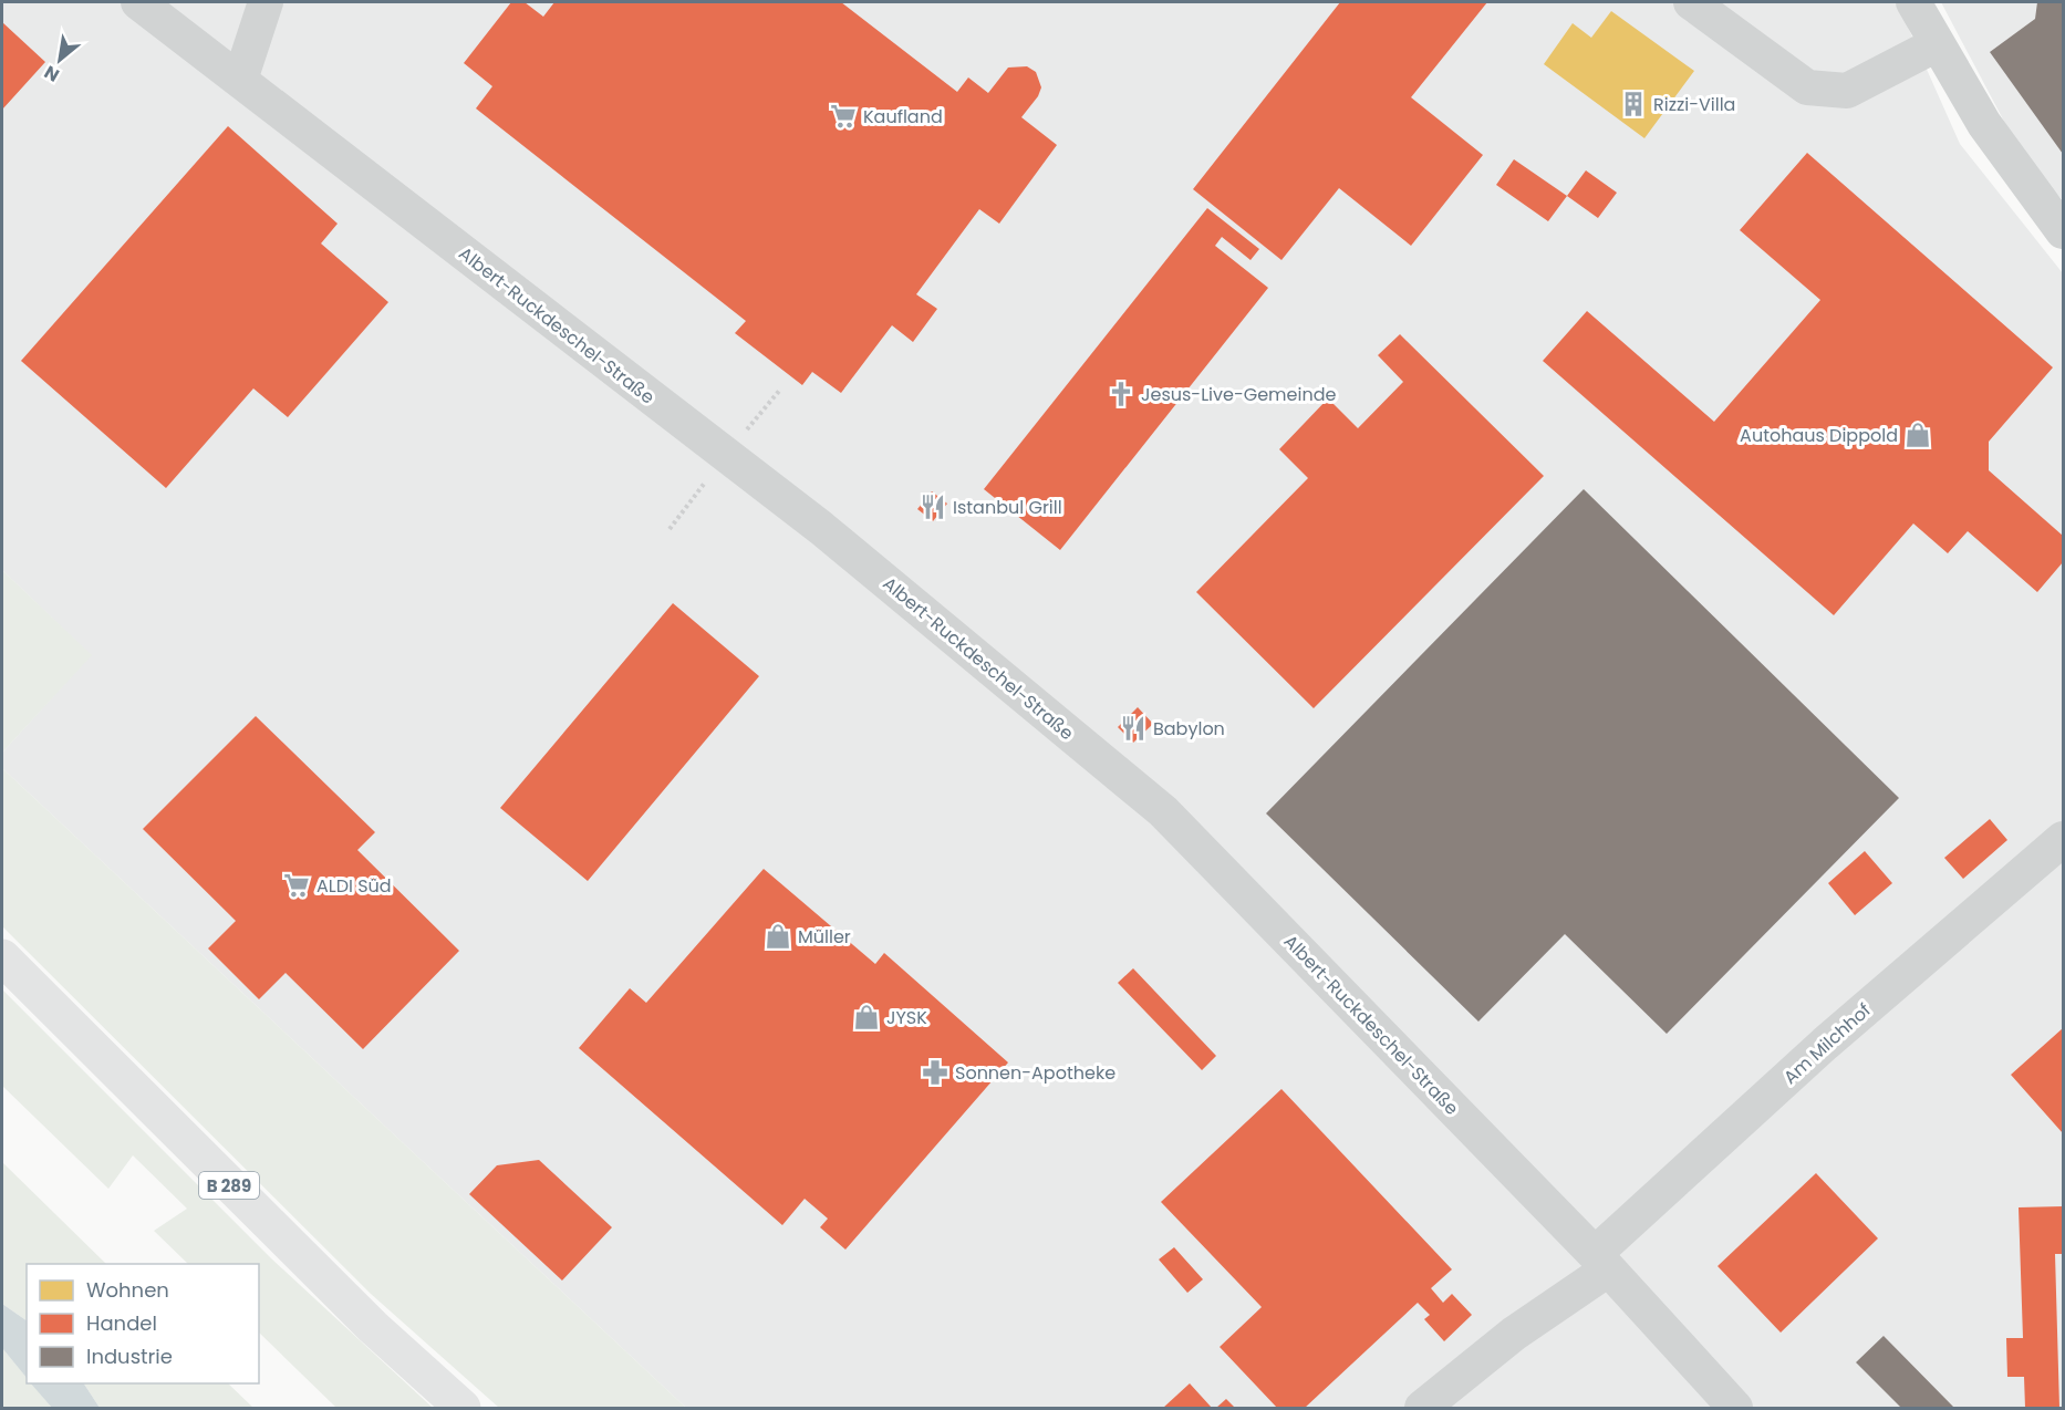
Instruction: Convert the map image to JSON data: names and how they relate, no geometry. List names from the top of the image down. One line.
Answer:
{"streets":{"highway":["B 289"],"street":["Albert-Ruckdeschel-Straße","Am Milchhof"]},"crossings":[["Albert-Ruckdeschel-Straße","Am Milchhof"]],"places":{"building":["Rizzi-Villa"],"supermarket":["Kaufland","ALDI Süd"],"church":["Jesus-Live-Gemeinde"],"shop":["Autohaus Dippold","Müller","JYSK"],"restaurant":["Istanbul Grill","Babylon"],"pharmacy":["Sonnen-Apotheke"]},"legend":["Wohnen","Handel","Industrie"],"north":"bottom left"}
